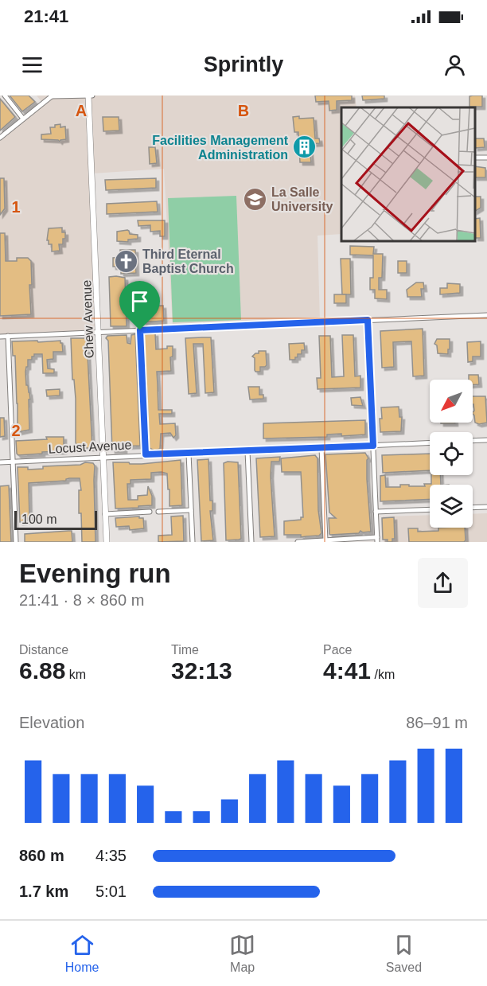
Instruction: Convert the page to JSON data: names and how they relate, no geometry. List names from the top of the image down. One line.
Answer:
{"streets":{"street":["Chew Avenue","Locust Avenue"]},"crossings":[["Chew Avenue","Locust Avenue"]],"places":{"building":["Facilities Management Administration"],"school or university":["La Salle University"],"church":["Third Eternal Baptist Church"]},"scale_bar":"100 m","north":"bottom left","page":{"status":"21:41","header":"Sprintly","scale":"100 m","heading":["Evening run","21:41 · 8 × 860 m"],"stats":[["Distance","6.88 km"],["Time","32:13"],["Pace","4:41 /km"]],"chart":["Elevation","86–91 m"],"list":[{"name":"860 m","note":"4:35"},{"name":"1.7 km","note":"5:01"}],"tabs":["Home","Map","Saved"]},"grid":{"columns":["A","B"],"rows":["1","2"]}}
